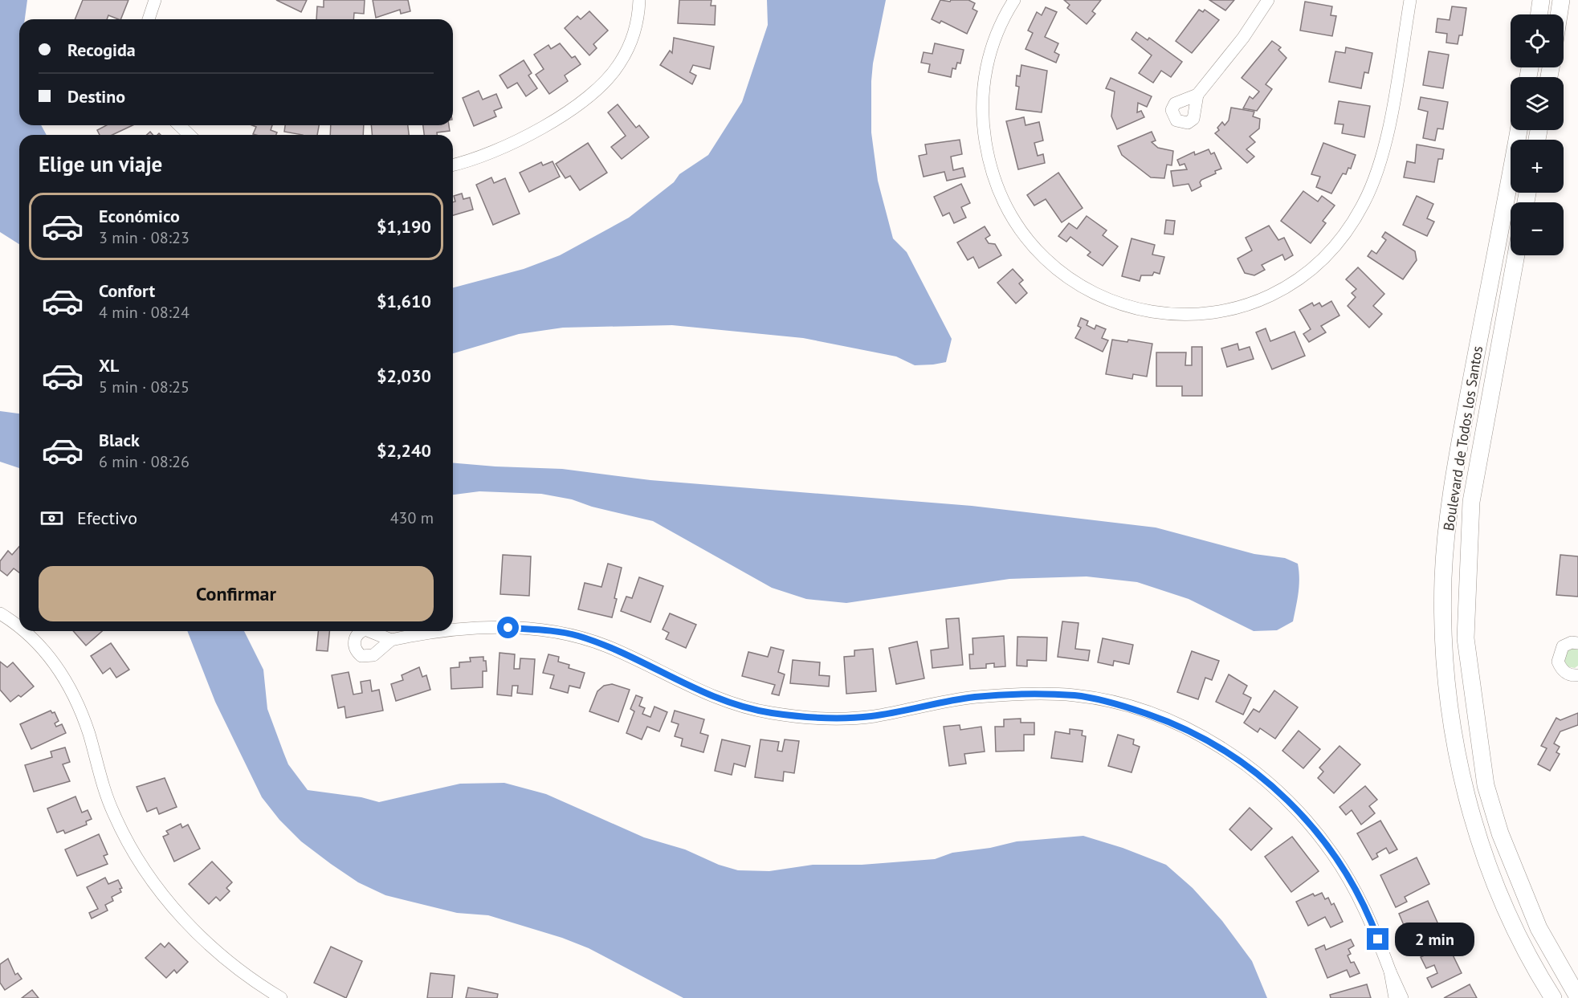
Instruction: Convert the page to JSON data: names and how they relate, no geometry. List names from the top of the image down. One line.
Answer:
{"streets":{"street":["Boulevard de Todos los Santos"]},"page":{"map_buttons":["+","−"],"banner":["Recogida","Destino"],"heading":"Elige un viaje","list":[{"name":"Económico","note":"3 min · 08:23","value":"$1,190"},{"name":"Confort","note":"4 min · 08:24","value":"$1,610"},{"name":"XL","note":"5 min · 08:25","value":"$2,030"},{"name":"Black","note":"6 min · 08:26","value":"$2,240"}],"pay":["Efectivo","430 m"],"buttons":"Confirmar","bubble":"2 min"}}
